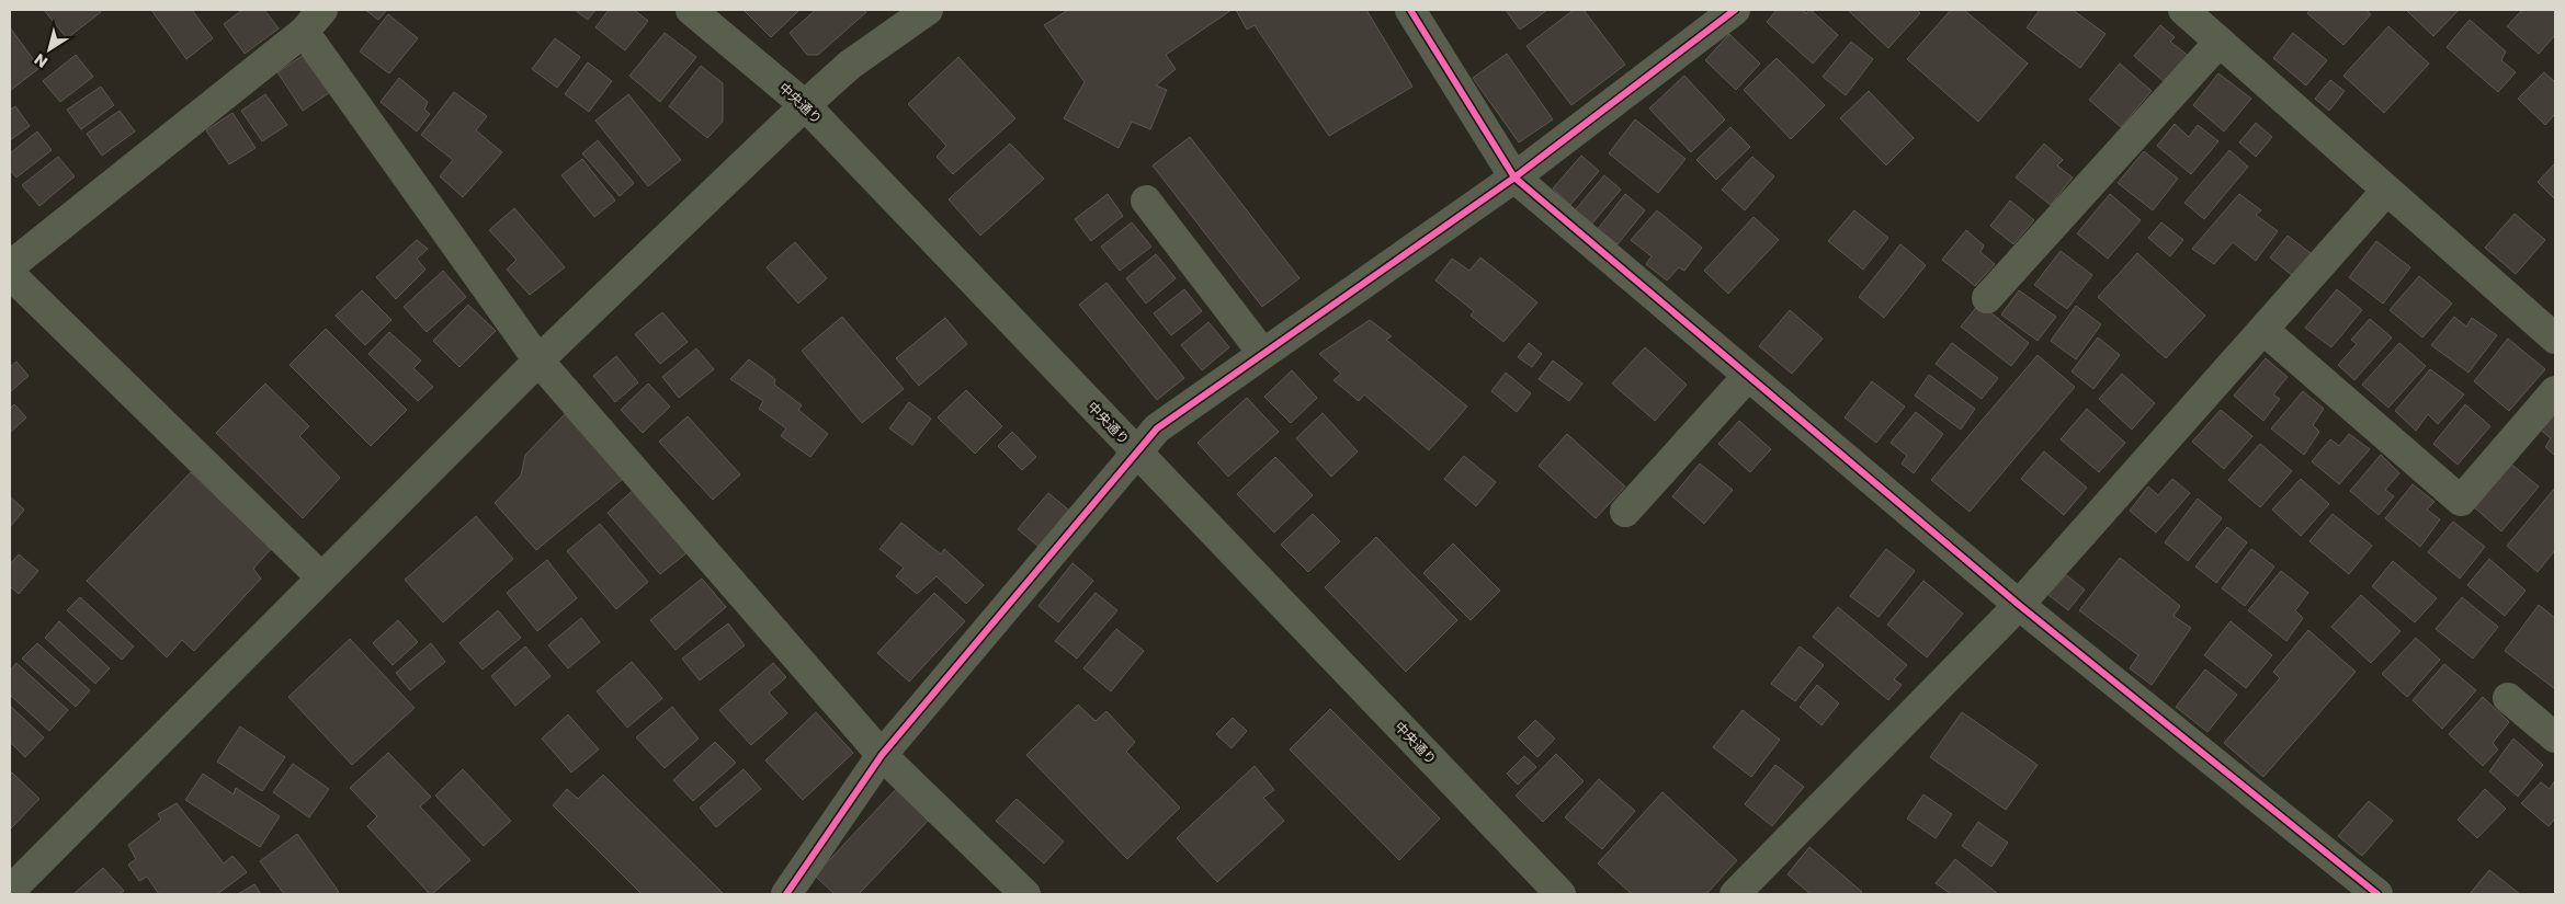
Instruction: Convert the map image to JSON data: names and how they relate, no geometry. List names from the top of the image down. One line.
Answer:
{"streets":{"street":["中央通り"]},"north":"bottom left"}
